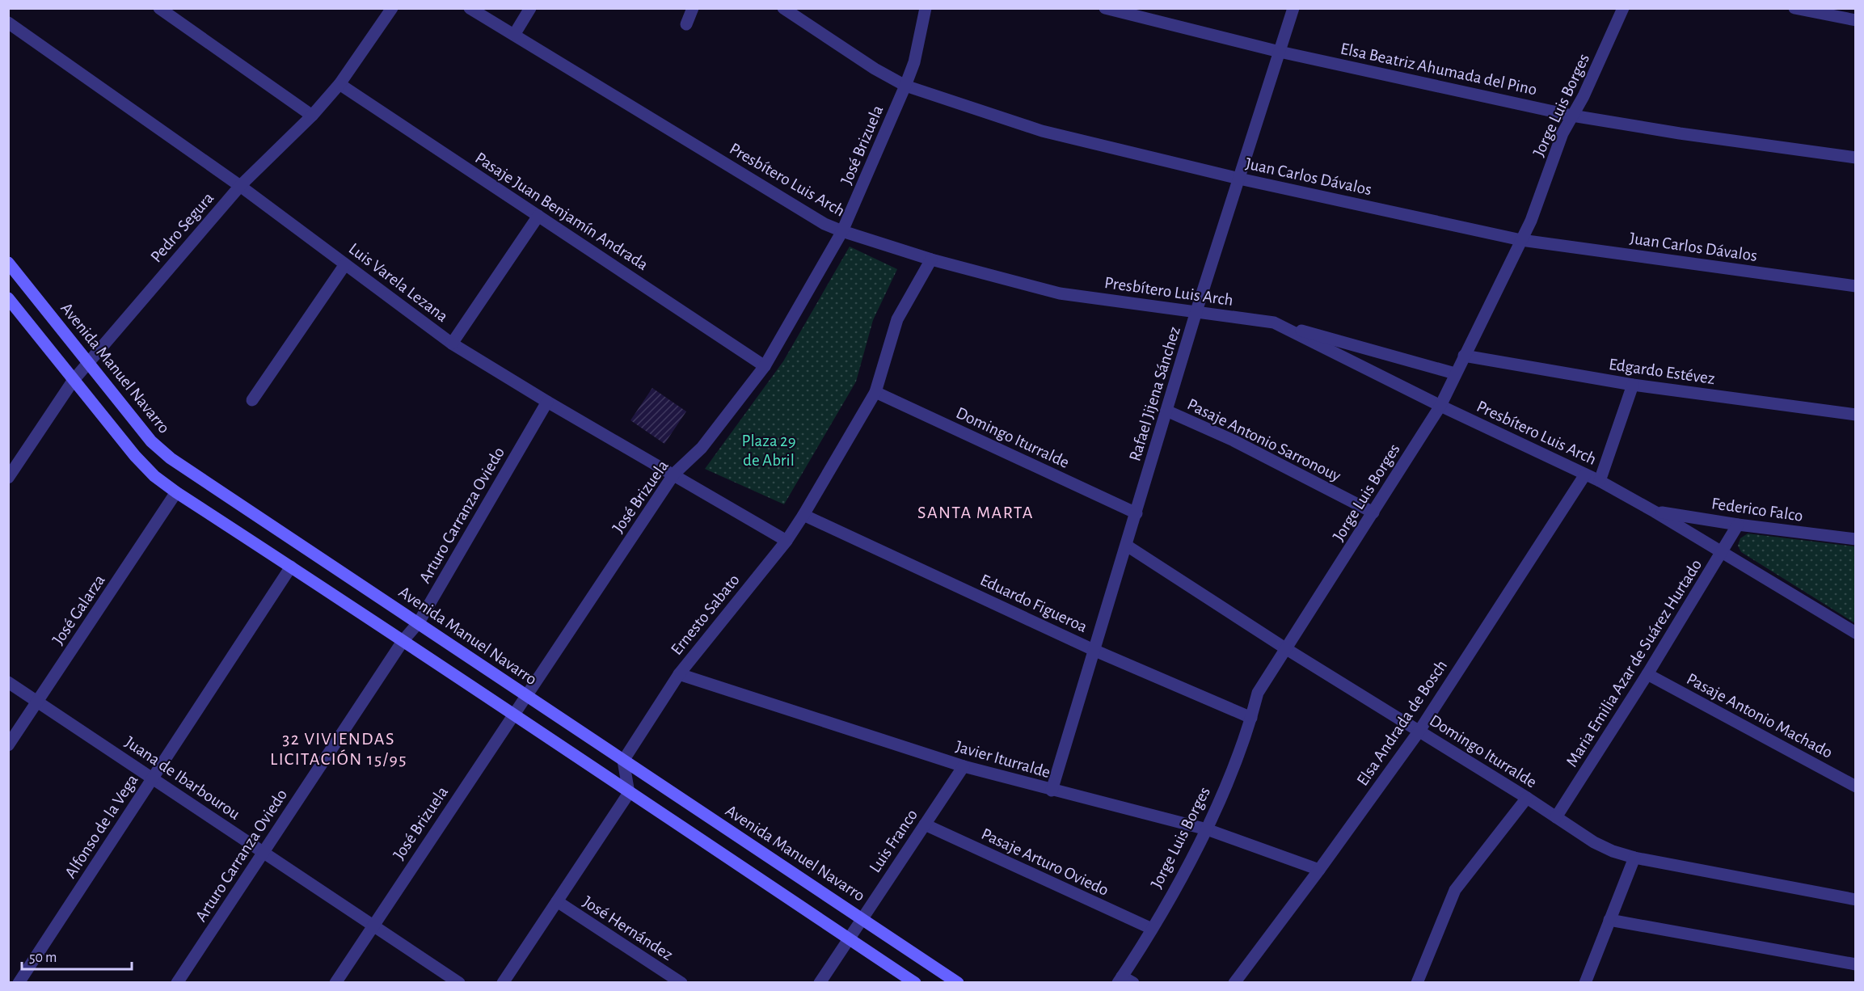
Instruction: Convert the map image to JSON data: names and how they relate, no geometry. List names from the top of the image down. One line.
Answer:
{"streets":{"main road":["Avenida Manuel Navarro"],"street":["Elsa Beatriz Ahumada del Pino","Jorge Luis Borges","José Brizuela","Juan Carlos Dávalos","Presbítero Luis Arch","Pasaje Juan Benjamín Andrada","Pedro Segura","Luis Varela Lezana","Edgardo Estévez","Rafael Jijena Sánchez","Domingo Iturralde","Pasaje Antonio Sarronouy","Federico Falco","Arturo Carranza Oviedo","Eduardo Figueroa","José Galarza","Ernesto Sabato","Maria Emilia Azar de Suárez Hurtado","Pasaje Antonio Machado","Elsa Andrada de Bosch","Javier Iturralde","Juana de Ibarbourou","Alfonso de la Vega","Luis Franco","Pasaje Arturo Oviedo","José Hernández"]},"crossings":[["Elsa Beatriz Ahumada del Pino","Jorge Luis Borges"],["Elsa Beatriz Ahumada del Pino","Rafael Jijena Sánchez"],["Jorge Luis Borges","Juan Carlos Dávalos"],["Jorge Luis Borges","Presbítero Luis Arch"],["Jorge Luis Borges","Edgardo Estévez"],["Jorge Luis Borges","Domingo Iturralde"],["Jorge Luis Borges","Pasaje Antonio Sarronouy"],["Jorge Luis Borges","Eduardo Figueroa"],["Jorge Luis Borges","Javier Iturralde"],["Jorge Luis Borges","Pasaje Arturo Oviedo"],["José Brizuela","Juan Carlos Dávalos"],["José Brizuela","Presbítero Luis Arch"],["José Brizuela","Pasaje Juan Benjamín Andrada"],["José Brizuela","Luis Varela Lezana"],["José Brizuela","Avenida Manuel Navarro"],["José Brizuela","Juana de Ibarbourou"],["Juan Carlos Dávalos","Rafael Jijena Sánchez"],["Presbítero Luis Arch","Rafael Jijena Sánchez"],["Presbítero Luis Arch","Federico Falco"],["Presbítero Luis Arch","Ernesto Sabato"],["Presbítero Luis Arch","Maria Emilia Azar de Suárez Hurtado"],["Presbítero Luis Arch","Elsa Andrada de Bosch"],["Pasaje Juan Benjamín Andrada","Pedro Segura"],["Pedro Segura","Luis Varela Lezana"],["Pedro Segura","Avenida Manuel Navarro"],["Luis Varela Lezana","Arturo Carranza Oviedo"],["Luis Varela Lezana","Ernesto Sabato"],["Avenida Manuel Navarro","Arturo Carranza Oviedo"],["Avenida Manuel Navarro","Ernesto Sabato"],["Avenida Manuel Navarro","Luis Franco"],["Rafael Jijena Sánchez","Domingo Iturralde"],["Rafael Jijena Sánchez","Pasaje Antonio Sarronouy"],["Rafael Jijena Sánchez","Eduardo Figueroa"],["Rafael Jijena Sánchez","Javier Iturralde"],["Domingo Iturralde","Ernesto Sabato"],["Domingo Iturralde","Maria Emilia Azar de Suárez Hurtado"],["Domingo Iturralde","Elsa Andrada de Bosch"],["Federico Falco","Maria Emilia Azar de Suárez Hurtado"],["Arturo Carranza Oviedo","Juana de Ibarbourou"],["Eduardo Figueroa","Ernesto Sabato"],["José Galarza","Juana de Ibarbourou"],["Ernesto Sabato","Javier Iturralde"],["Maria Emilia Azar de Suárez Hurtado","Pasaje Antonio Machado"],["Elsa Andrada de Bosch","Javier Iturralde"],["Javier Iturralde","Luis Franco"],["Juana de Ibarbourou","Alfonso de la Vega"],["Luis Franco","Pasaje Arturo Oviedo"]],"districts":["SANTA MARTA","32 VIVIENDAS LICITACIÓN 15/95"],"parks":["Plaza 29 de Abril"],"scale_bar":"50 m"}
